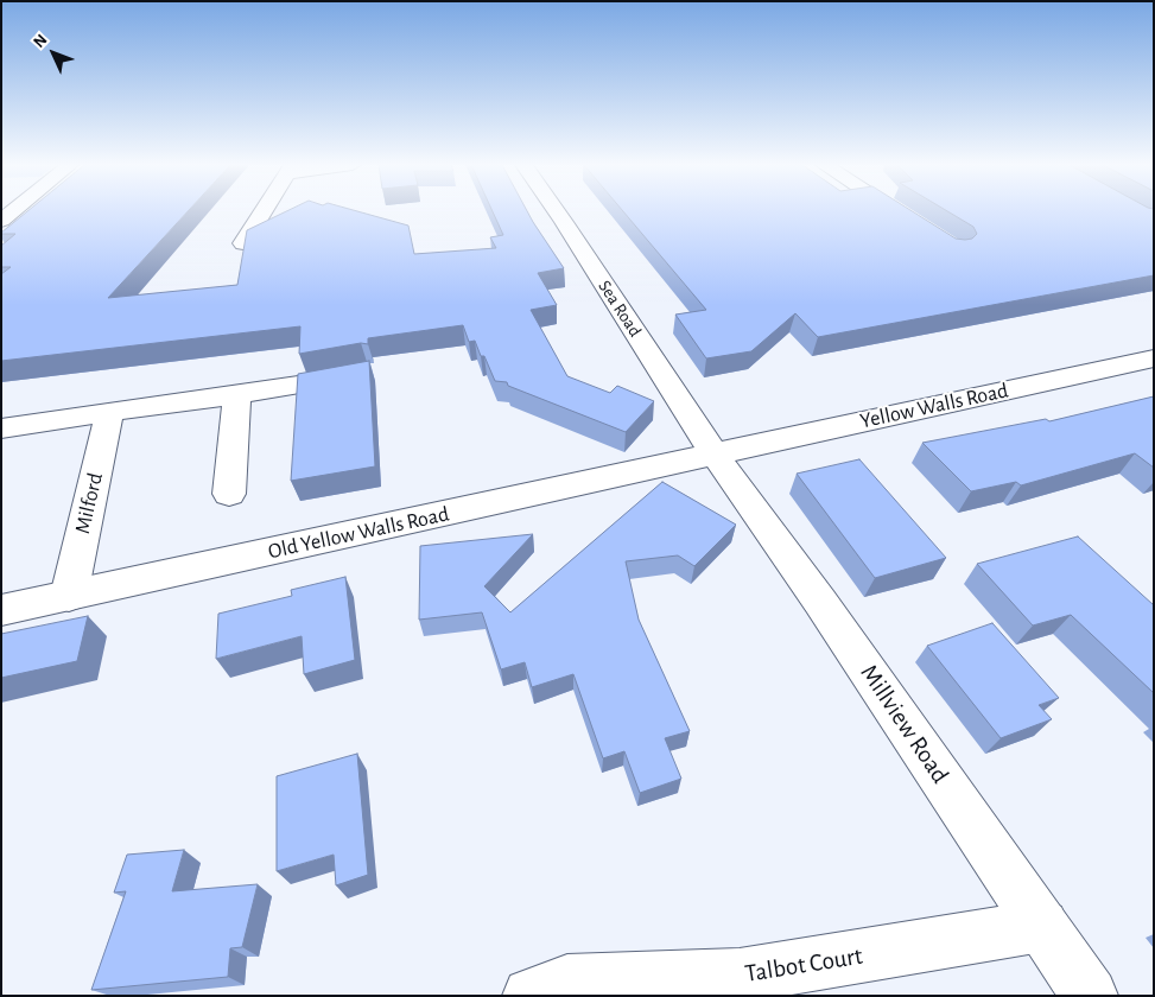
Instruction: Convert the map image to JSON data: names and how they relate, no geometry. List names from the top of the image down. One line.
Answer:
{"streets":{"street":["Sea Road","Yellow Walls Road","Milford","Old Yellow Walls Road","Millview Road","Talbot Court"]},"crossings":[["Sea Road","Yellow Walls Road"],["Sea Road","Old Yellow Walls Road"],["Sea Road","Millview Road"],["Yellow Walls Road","Old Yellow Walls Road"],["Yellow Walls Road","Millview Road"],["Milford","Old Yellow Walls Road"],["Old Yellow Walls Road","Millview Road"],["Millview Road","Talbot Court"]],"north":"top left"}
